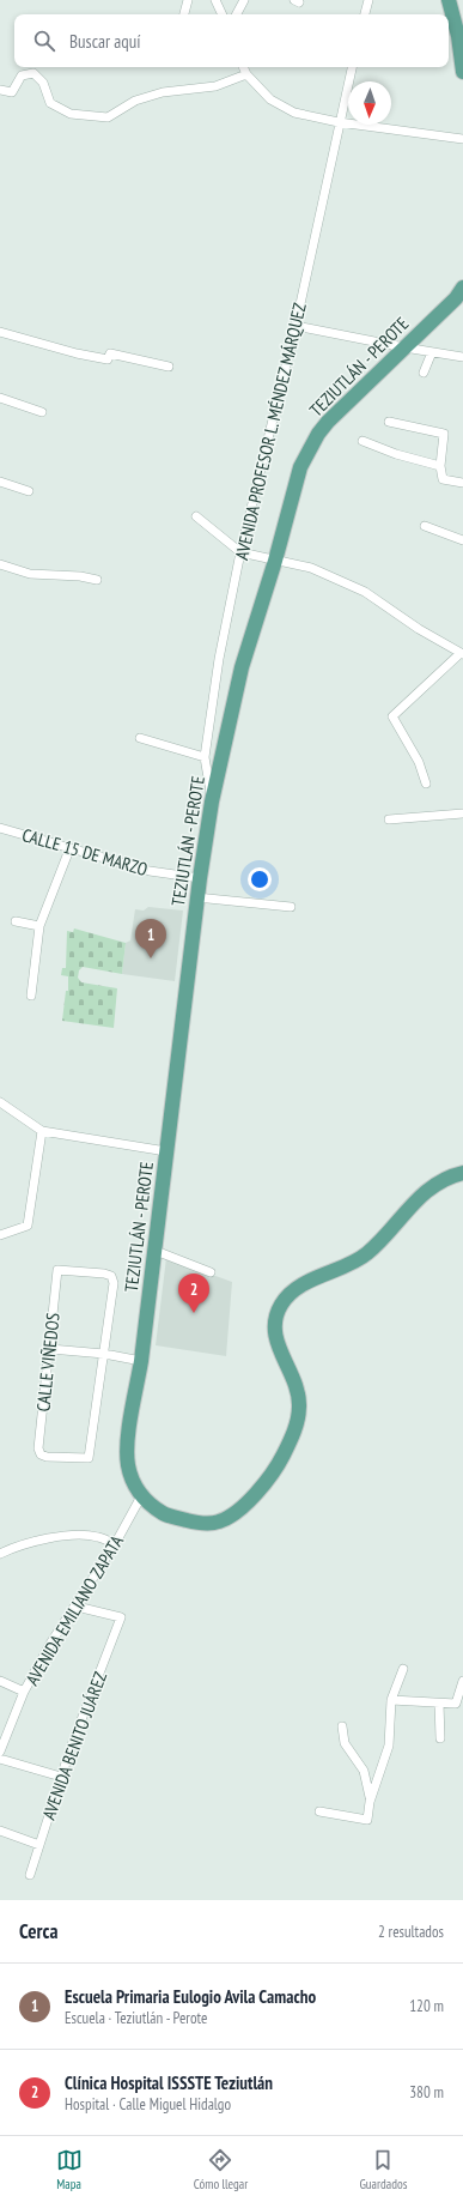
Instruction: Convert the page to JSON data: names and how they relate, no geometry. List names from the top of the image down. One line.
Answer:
{"streets":{"main road":["TEZIUTLÁN - PEROTE"],"street":["AVENIDA PROFESOR L. MÉNDEZ MÁRQUEZ","CALLE 15 DE MARZO","CALLE VIÑEDOS","AVENIDA EMILIANO ZAPATA","AVENIDA BENITO JUÁREZ"]},"crossings":[["TEZIUTLÁN - PEROTE","AVENIDA PROFESOR L. MÉNDEZ MÁRQUEZ"],["TEZIUTLÁN - PEROTE","CALLE 15 DE MARZO"],["TEZIUTLÁN - PEROTE","AVENIDA EMILIANO ZAPATA"],["AVENIDA EMILIANO ZAPATA","AVENIDA BENITO JUÁREZ"]],"north":"bottom","page":{"search":"Buscar aquí","pins":["1","2"],"heading":["Cerca","2 resultados"],"list":[{"mark":"1","name":"Escuela Primaria Eulogio Avila Camacho","note":"Escuela · Teziutlán - Perote","value":"120 m"},{"mark":"2","name":"Clínica Hospital ISSSTE Teziutlán","note":"Hospital · Calle Miguel Hidalgo","value":"380 m"}],"nav":["Mapa","Cómo llegar","Guardados"]}}
